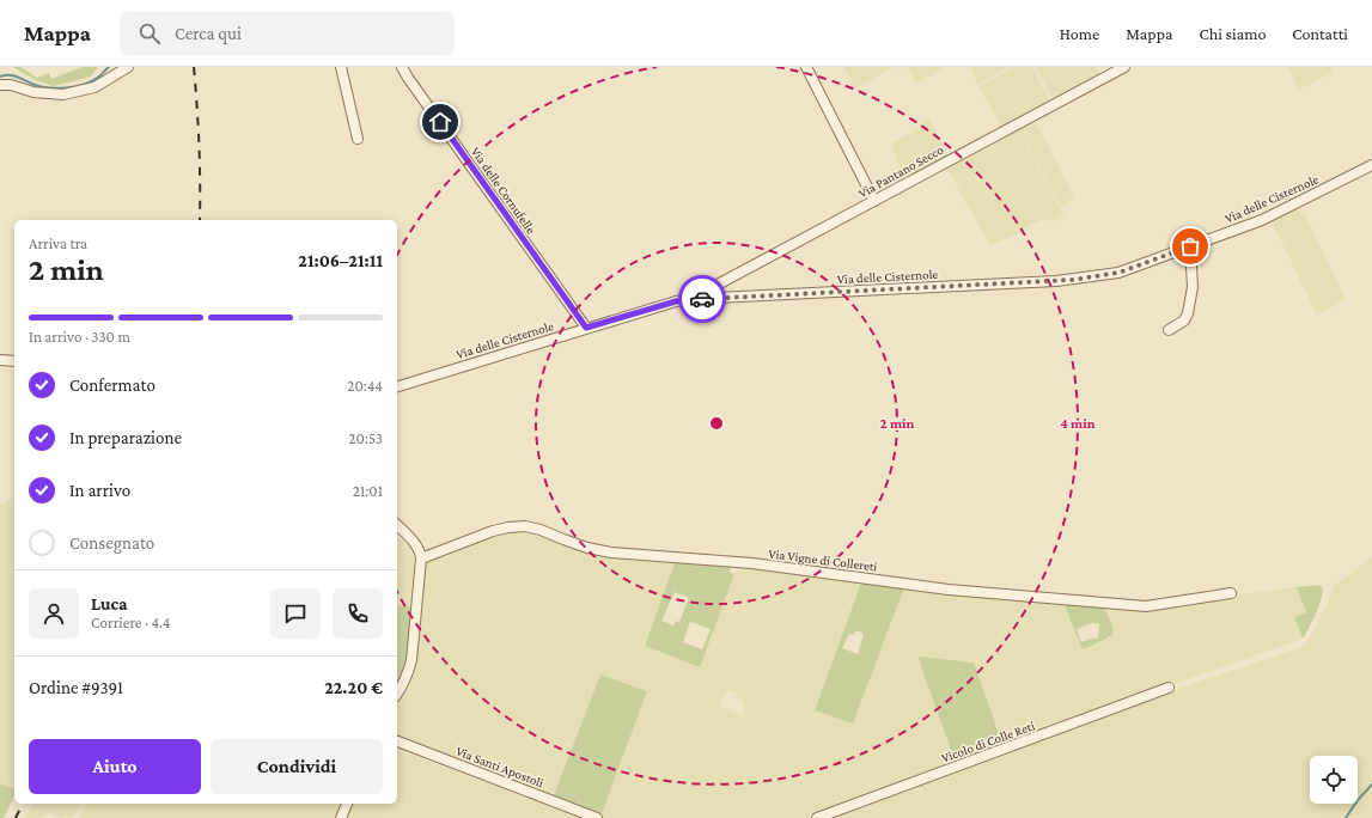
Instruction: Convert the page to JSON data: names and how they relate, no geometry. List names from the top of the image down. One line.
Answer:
{"streets":{"street":["Via Pantano Secco","Via delle Cornufelle","Via delle Cisternole","Via Vigne di Collereti","Vicolo di Colle Reti","Via Santi Apostoli"]},"crossings":[["Via Pantano Secco","Via delle Cisternole"],["Via delle Cornufelle","Via delle Cisternole"]],"page":{"header":"Mappa","search":"Cerca qui","nav":["Home","Mappa","Chi siamo","Contatti"],"heading":["2 min","Arriva tra","21:06–21:11"],"panel":["Luca","Corriere · 4.4","Ordine #9391","22.20 €"],"bar":"In arrivo · 330 m","list":[["Confermato","20:44"],["In preparazione","20:53"],["In arrivo","21:01"],"Consegnato"],"buttons":["Aiuto","Condividi"]},"rings":["2 min","4 min"]}
